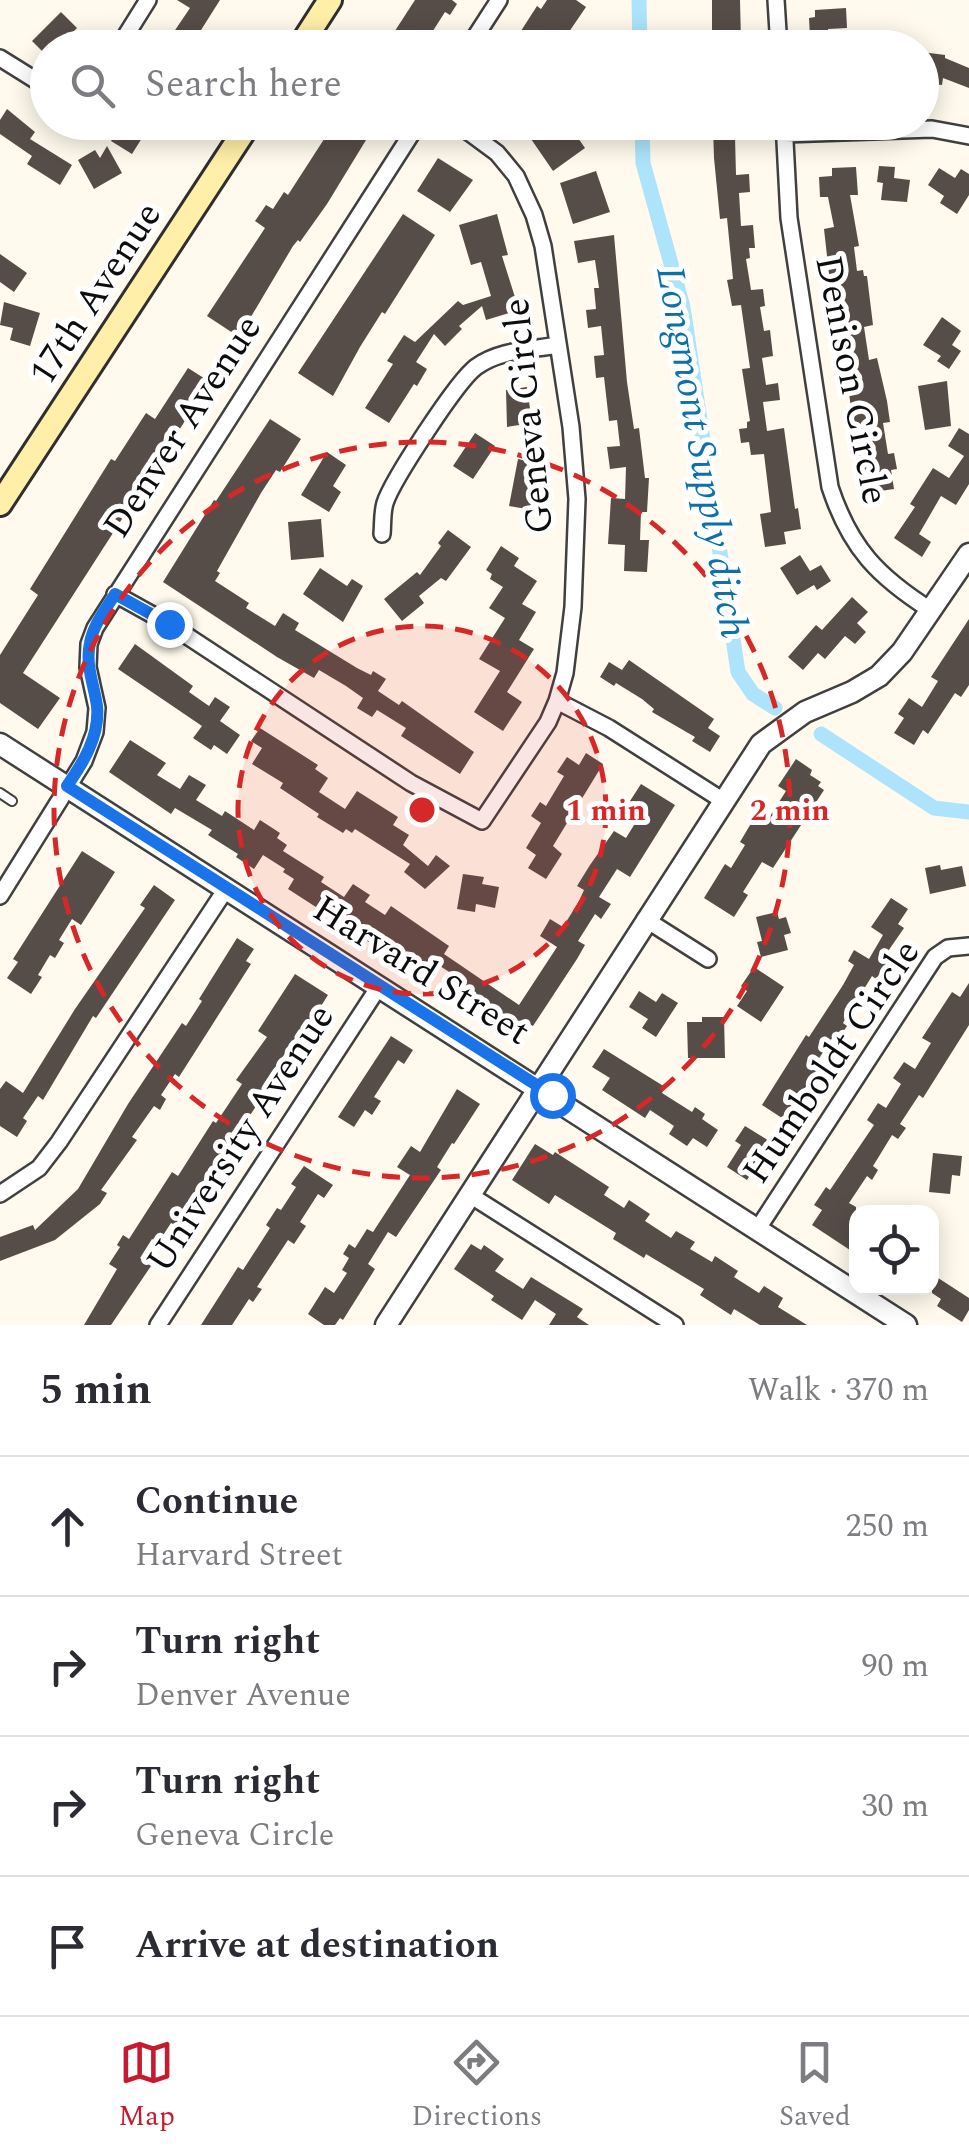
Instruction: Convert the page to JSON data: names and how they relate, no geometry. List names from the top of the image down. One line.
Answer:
{"streets":{"main road":["17th Avenue"],"street":["Denison Circle","Geneva Circle","Denver Avenue","Harvard Street","Humboldt Circle","University Avenue"]},"crossings":[["Geneva Circle","Denver Avenue"],["Denver Avenue","Harvard Street"],["Harvard Street","Humboldt Circle"],["Harvard Street","University Avenue"]],"water":["Longmont Supply ditch"],"page":{"search":"Search here","heading":["5 min","Walk · 370 m"],"list":[["Continue","Harvard Street","250 m"],["Turn right","Denver Avenue","90 m"],["Turn right","Geneva Circle","30 m"],"Arrive at destination"],"nav":["Map","Directions","Saved"]},"rings":["1 min","2 min"]}
